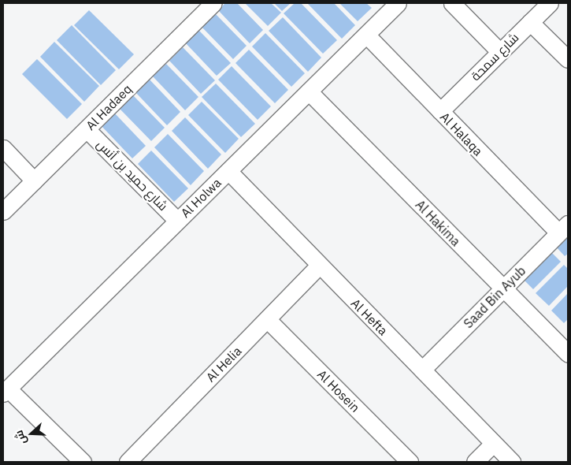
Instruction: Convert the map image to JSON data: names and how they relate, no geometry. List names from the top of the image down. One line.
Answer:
{"streets":{"street":["شارع سمحة","Al Hadaeq","Al Halaqa","شارع حميد بن أنس","Al Holwa","Al Hakima","Saad Bin Ayub","Al Hefta","Al Helia","Al Hosein"]},"crossings":[["شارع سمحة","Al Halaqa"],["Al Hadaeq","شارع حميد بن أنس"],["Al Halaqa","Al Holwa"],["Al Halaqa","Saad Bin Ayub"],["شارع حميد بن أنس","Al Holwa"],["Al Holwa","Al Hakima"],["Al Holwa","Al Hefta"],["Al Hakima","Saad Bin Ayub"],["Saad Bin Ayub","Al Hefta"],["Al Hefta","Al Helia"],["Al Helia","Al Hosein"]],"north":"left"}
